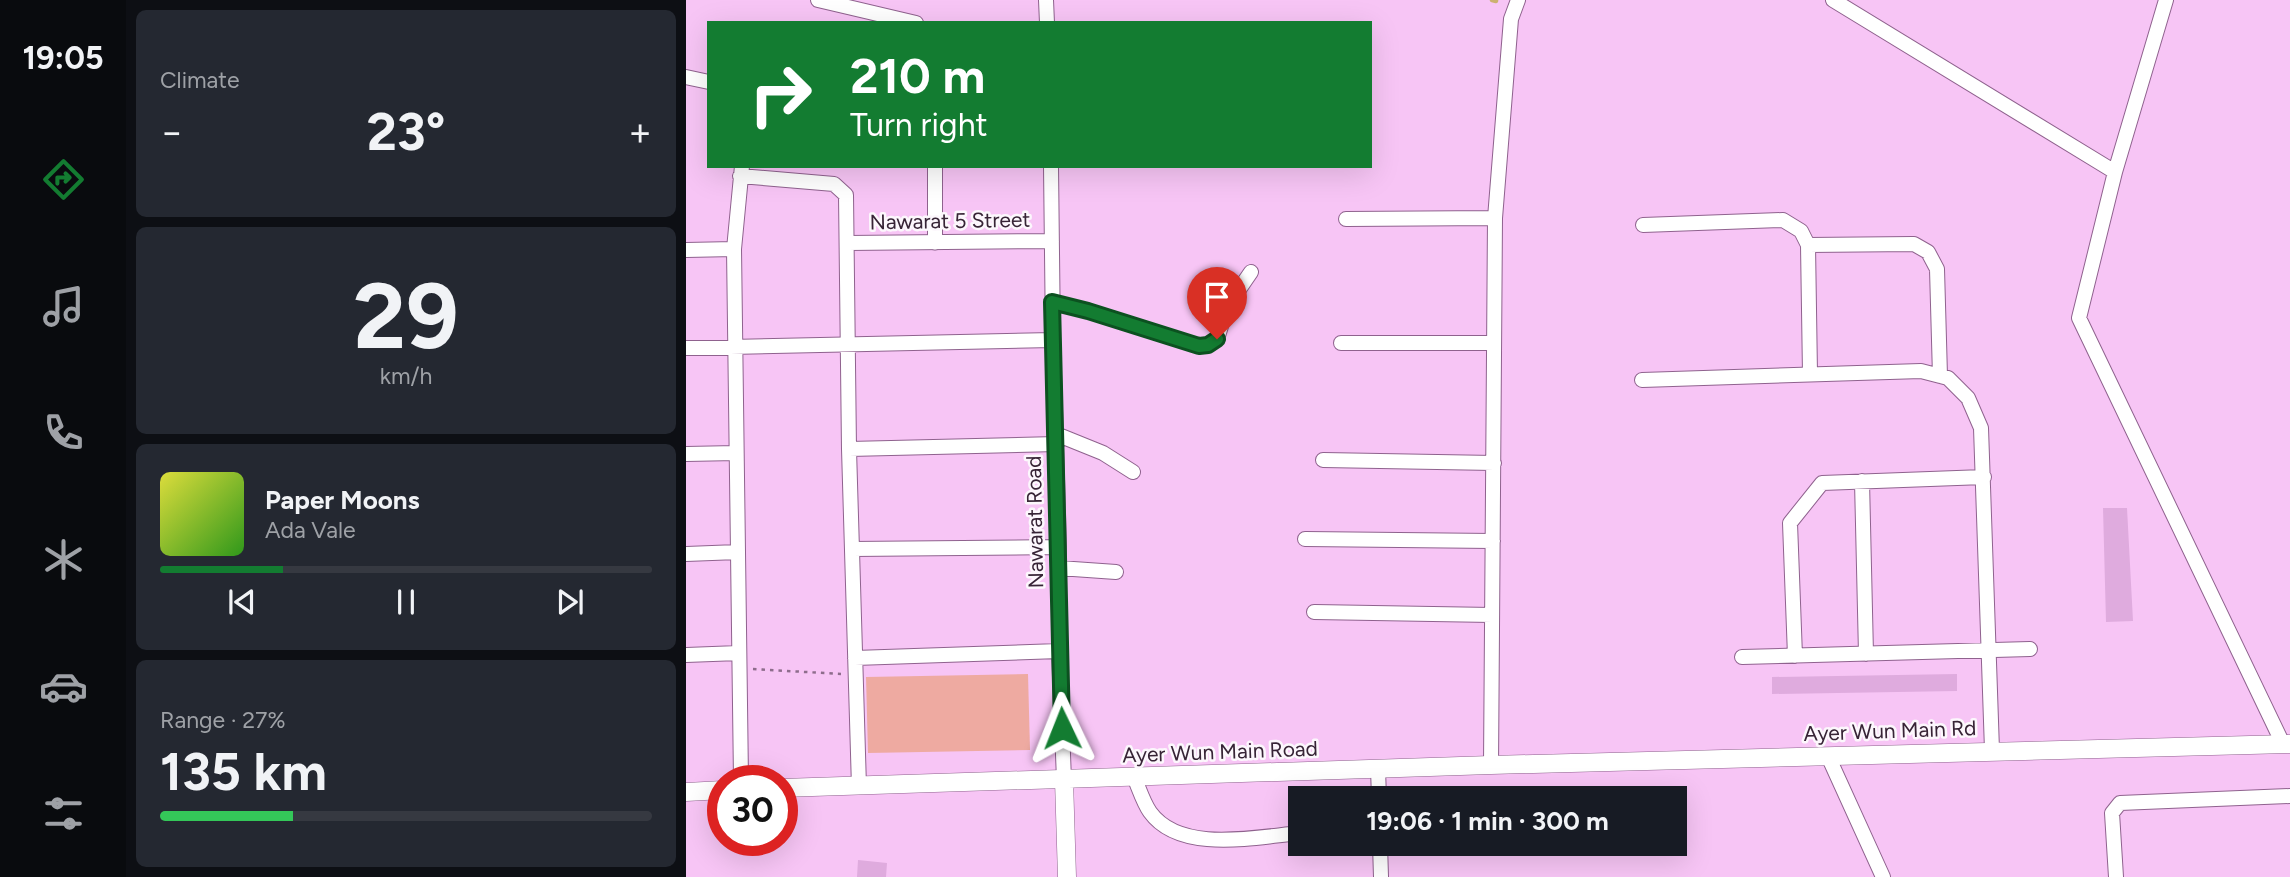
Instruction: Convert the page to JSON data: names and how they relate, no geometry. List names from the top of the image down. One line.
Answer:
{"streets":{"main road":["Nawarat Road","Ayer Wun Main Rd","Ayer Wun Main Road"],"street":["Nawarat 5 Street"]},"crossings":[["Nawarat 5 Street","Nawarat Road"],["Nawarat Road","Ayer Wun Main Road"],["Ayer Wun Main Rd","Ayer Wun Main Road"]],"page":{"tabs":"19:05","tile":["Climate",["29","km/h"],["Range · 27%","135 km"]],"turn":["210 m","Turn right"],"heat":["−","23°","+"],"song":["Paper Moons","Ada Vale"],"limit":"30","trip":"19:06 · 1 min · 300 m"}}
